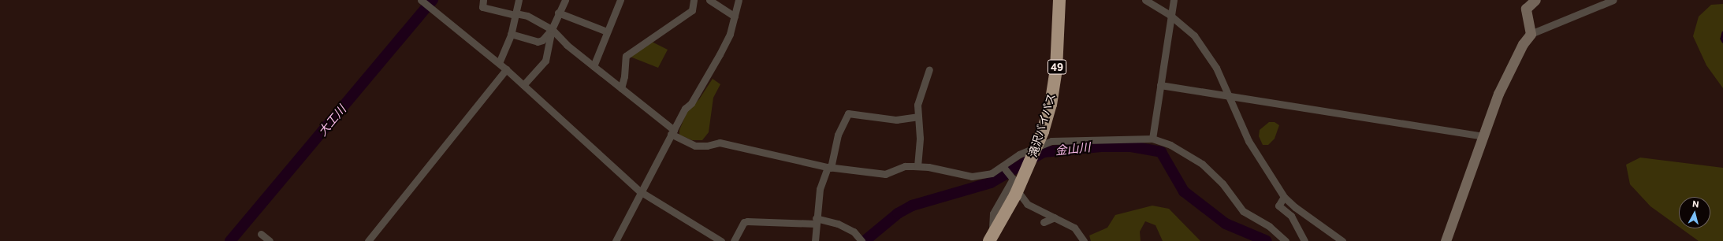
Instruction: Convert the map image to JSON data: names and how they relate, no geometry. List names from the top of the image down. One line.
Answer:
{"streets":{"highway":["49","滝沢バイパス"]},"water":["大工川","金山川"],"north":"top"}
